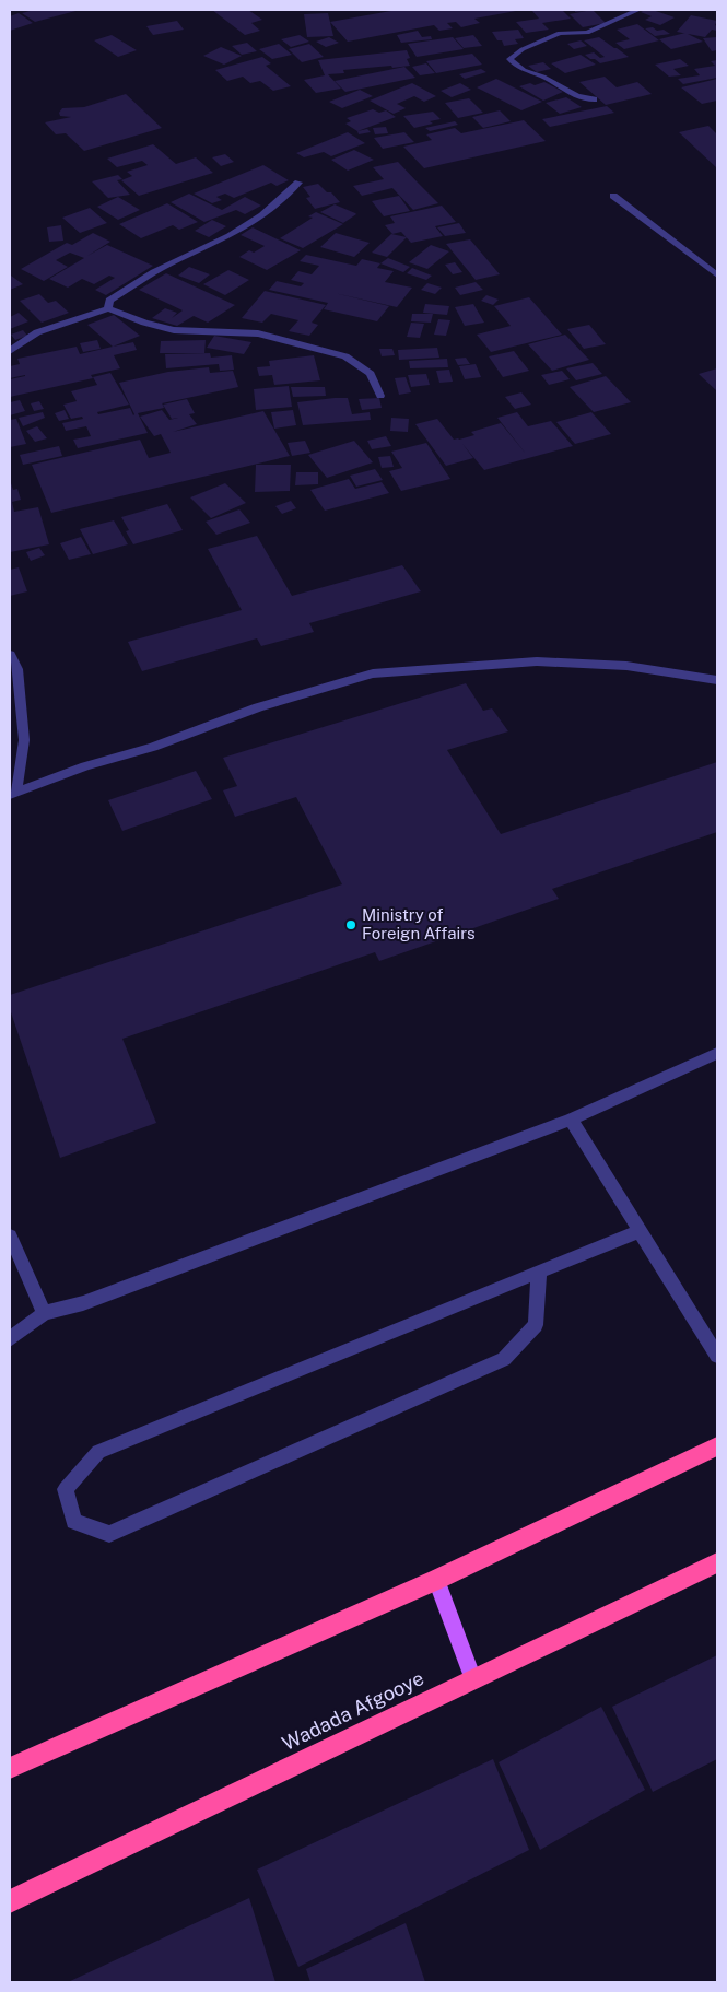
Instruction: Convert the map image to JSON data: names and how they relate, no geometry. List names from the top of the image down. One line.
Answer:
{"streets":{"highway":["Wadada Afgooye"]},"places":["Ministry of Foreign Affairs"]}
